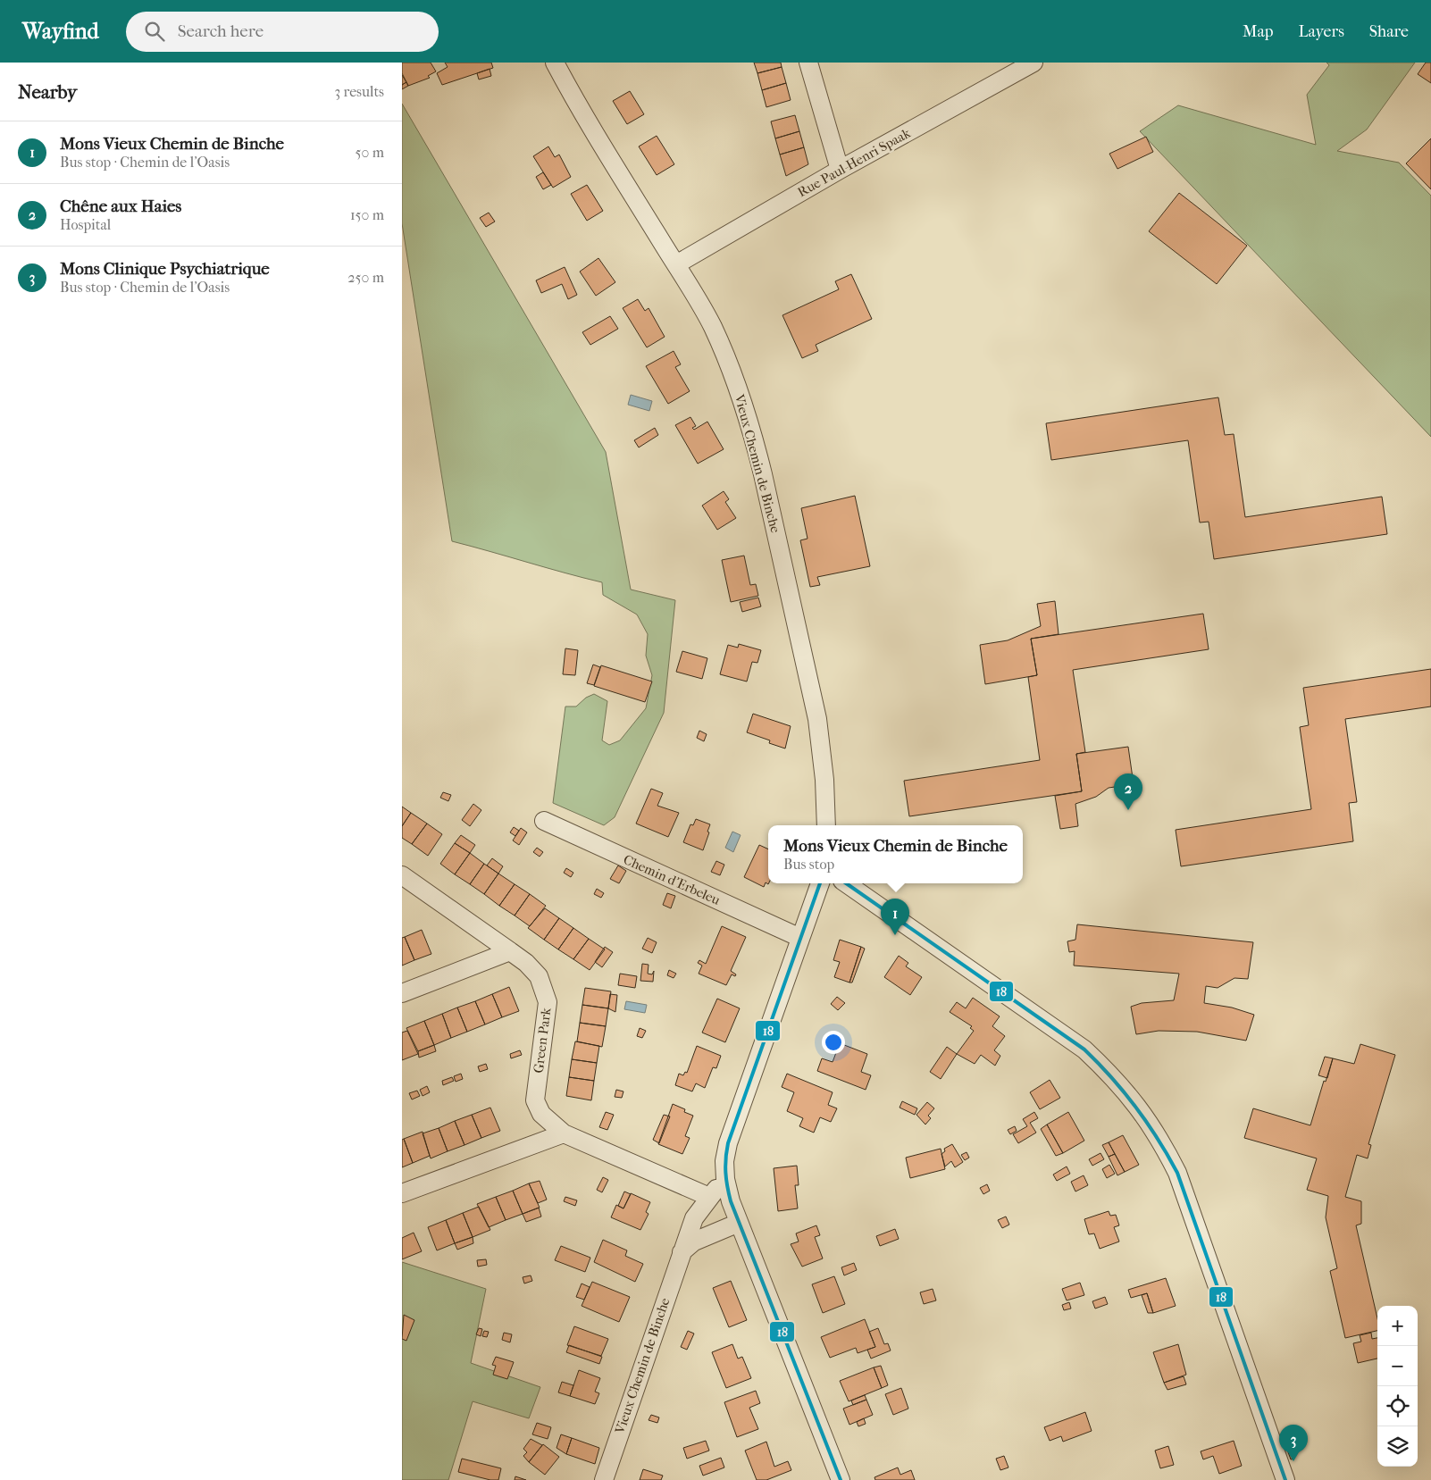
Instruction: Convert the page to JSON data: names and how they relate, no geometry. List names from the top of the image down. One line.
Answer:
{"streets":{"street":["Rue Paul-Henri Spaak","Vieux Chemin de Binche","Chemin d'Erbeleu","Green Park"]},"crossings":[["Rue Paul-Henri Spaak","Vieux Chemin de Binche"],["Vieux Chemin de Binche","Green Park"]],"lines":["transit line 18"],"page":{"header":"Wayfind","search":"Search here","nav":["Map","Layers","Share"],"heading":["Nearby","3 results"],"list":[{"mark":"1","name":"Mons Vieux Chemin de Binche","note":"Bus stop · Chemin de l'Oasis","value":"50 m"},{"mark":"2","name":"Chêne aux Haies","note":"Hospital","value":"150 m"},{"mark":"3","name":"Mons Clinique Psychiatrique","note":"Bus stop · Chemin de l'Oasis","value":"250 m"}],"pins":["2","1","3"],"popup":["Mons Vieux Chemin de Binche","Bus stop"],"map_buttons":["+","−"]}}
